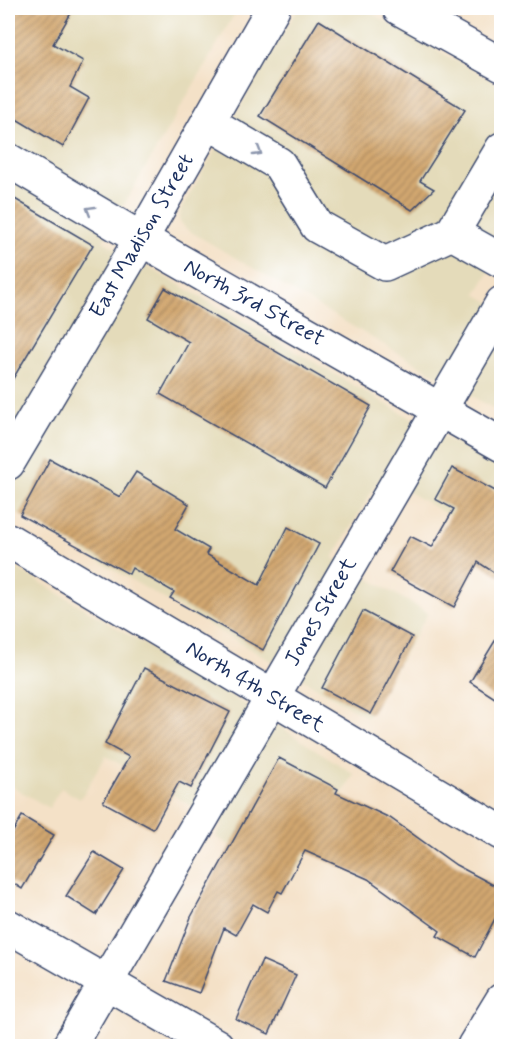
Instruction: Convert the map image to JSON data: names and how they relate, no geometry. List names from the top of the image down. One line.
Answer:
{"streets":{"street":["East Madison Street","North 3rd Street","Jones Street","North 4th Street"]},"crossings":[["East Madison Street","North 3rd Street"],["North 3rd Street","Jones Street"],["Jones Street","North 4th Street"]]}
